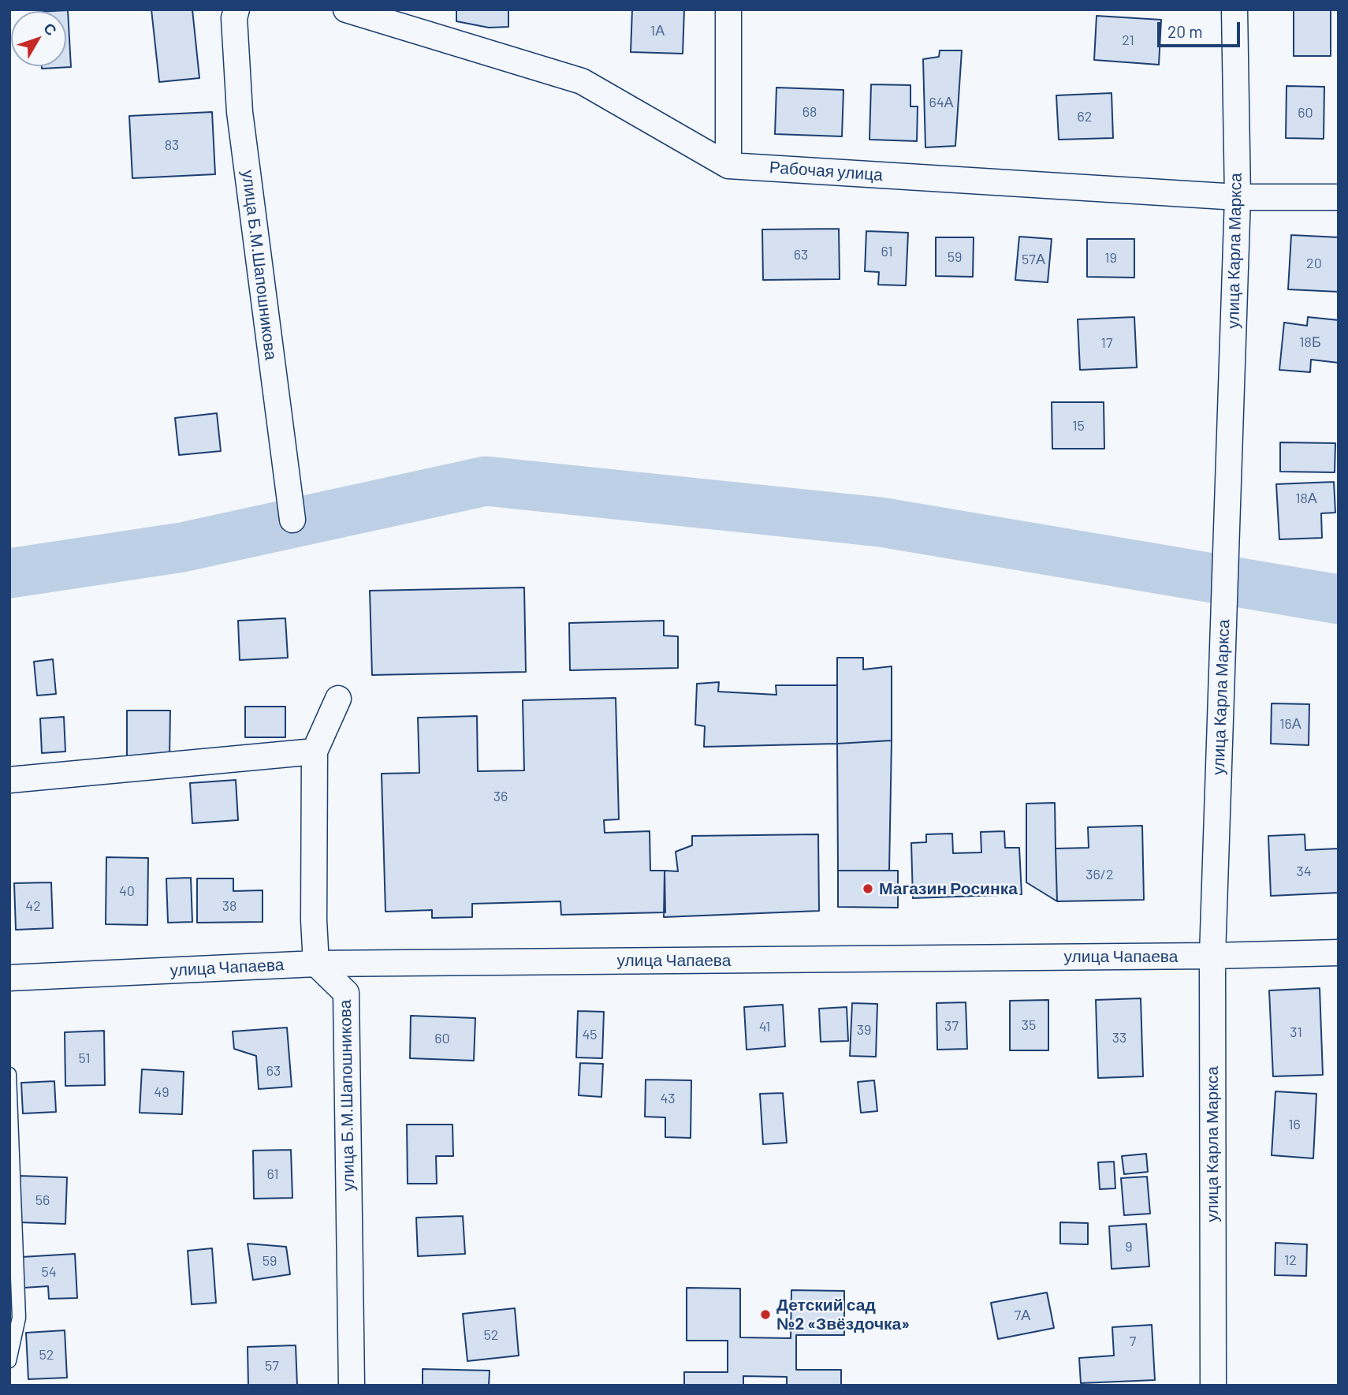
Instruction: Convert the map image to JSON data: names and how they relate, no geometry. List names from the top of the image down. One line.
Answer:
{"streets":{"street":["Рабочая улица","улица Карла Маркса","улица Б.М.Шапошникова","улица Чапаева"]},"crossings":[["Рабочая улица","улица Карла Маркса"],["улица Карла Маркса","улица Чапаева"],["улица Б.М.Шапошникова","улица Чапаева"]],"places":["Магазин Росинка","Детский сад №2 «Звёздочка»"],"house_numbers":["1А","21","64А","68","60","62","83","61","63","59","19","57А","20","18Б","17","15","18А","16А","36","34","36/2","40","42","38","35","37","41","39","31","45","33","60","51","63","49","43","16","61","56","9","12","59","54","7А","52","7","52","57"],"scale_bar":"20 m","north":"top right"}
